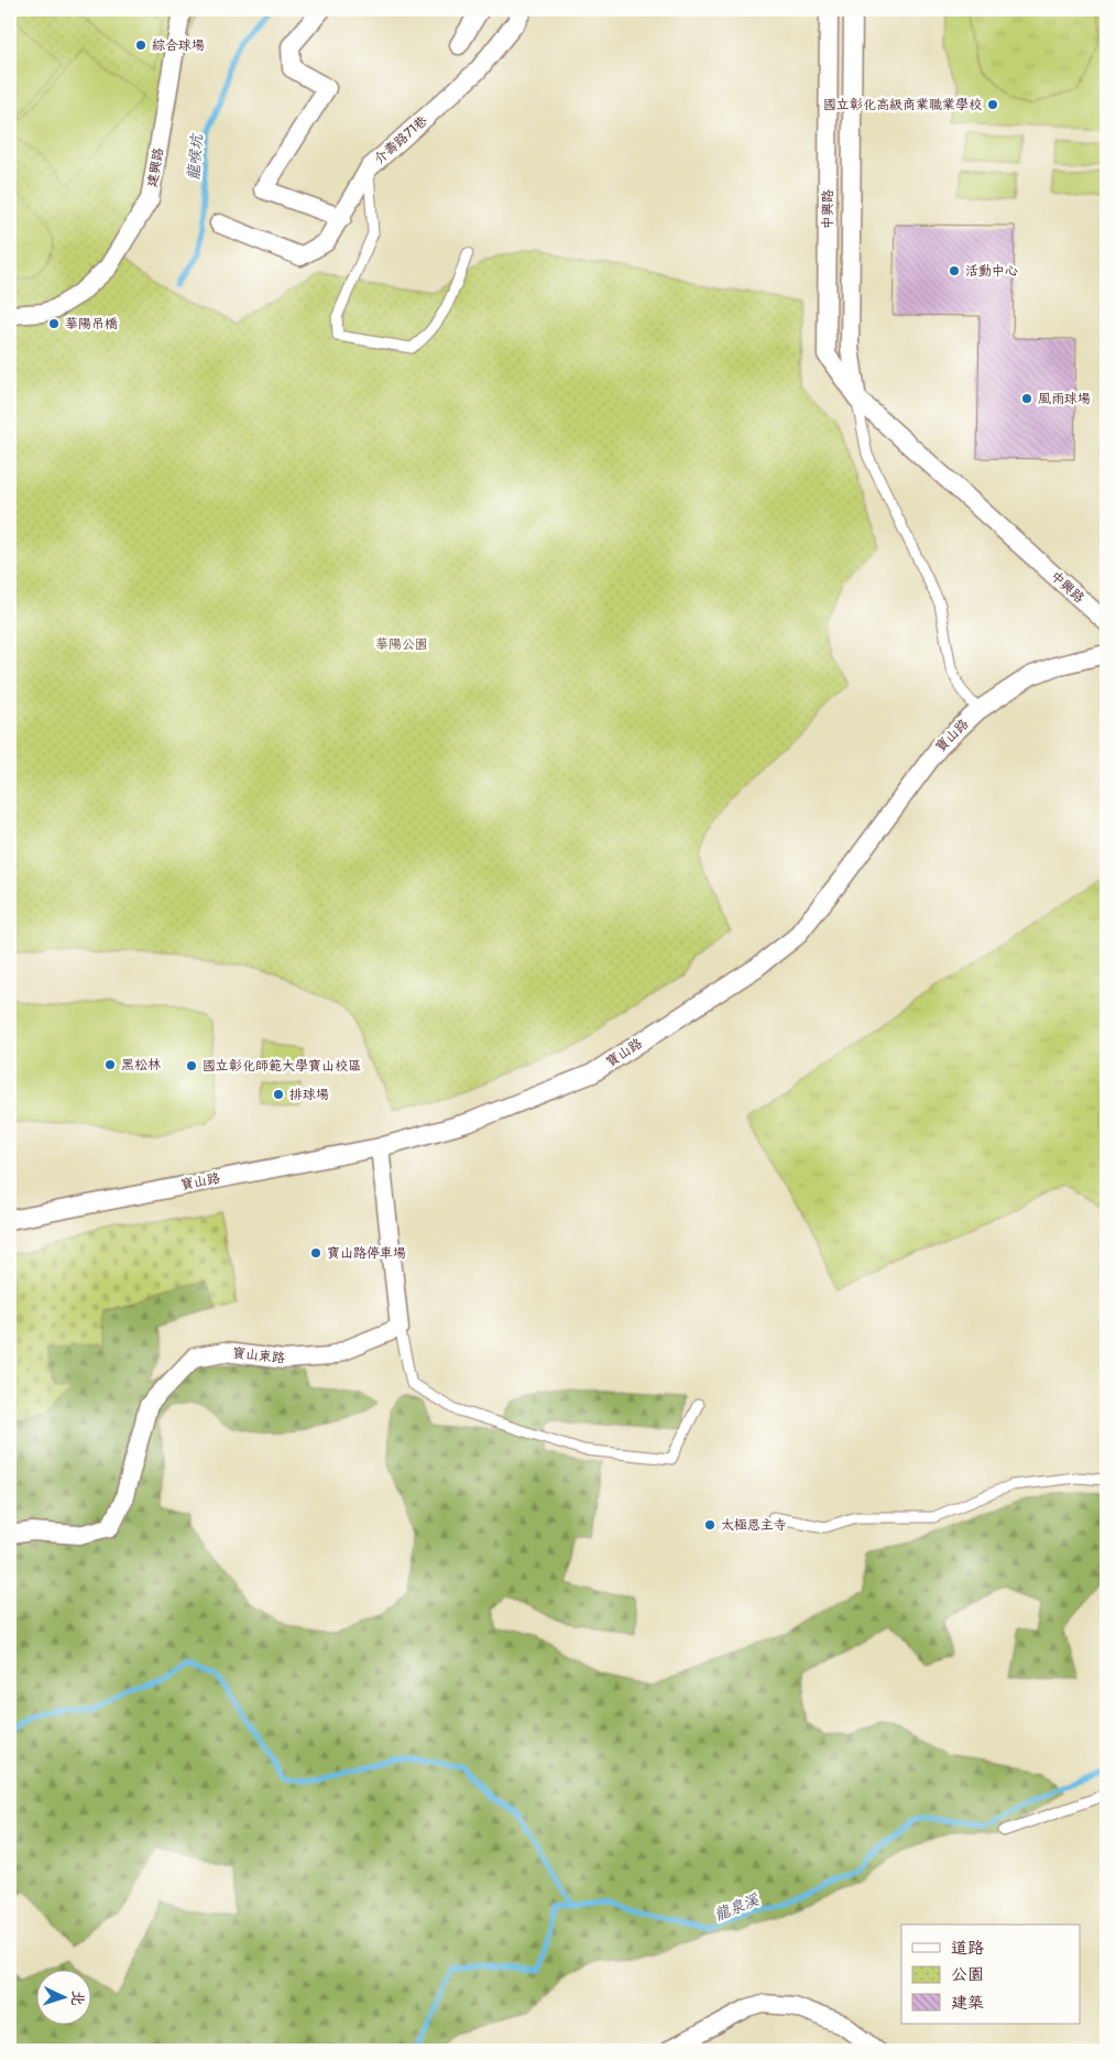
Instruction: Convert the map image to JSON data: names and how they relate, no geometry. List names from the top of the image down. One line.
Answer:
{"streets":{"street":["介壽路71巷","建興路","中興路","寶山路","寶山東路"]},"water":["龍喉坑","龍泉溪"],"parks":["華陽公園"],"places":["綜合球場","國立彰化高級商業職業學校","活動中心","華陽吊橋","風雨球場","黑松林","國立彰化師範大學寶山校區","排球場","寶山路停車場","太極恩主寺"],"legend":["道路","公園","建築"],"north":"right"}
